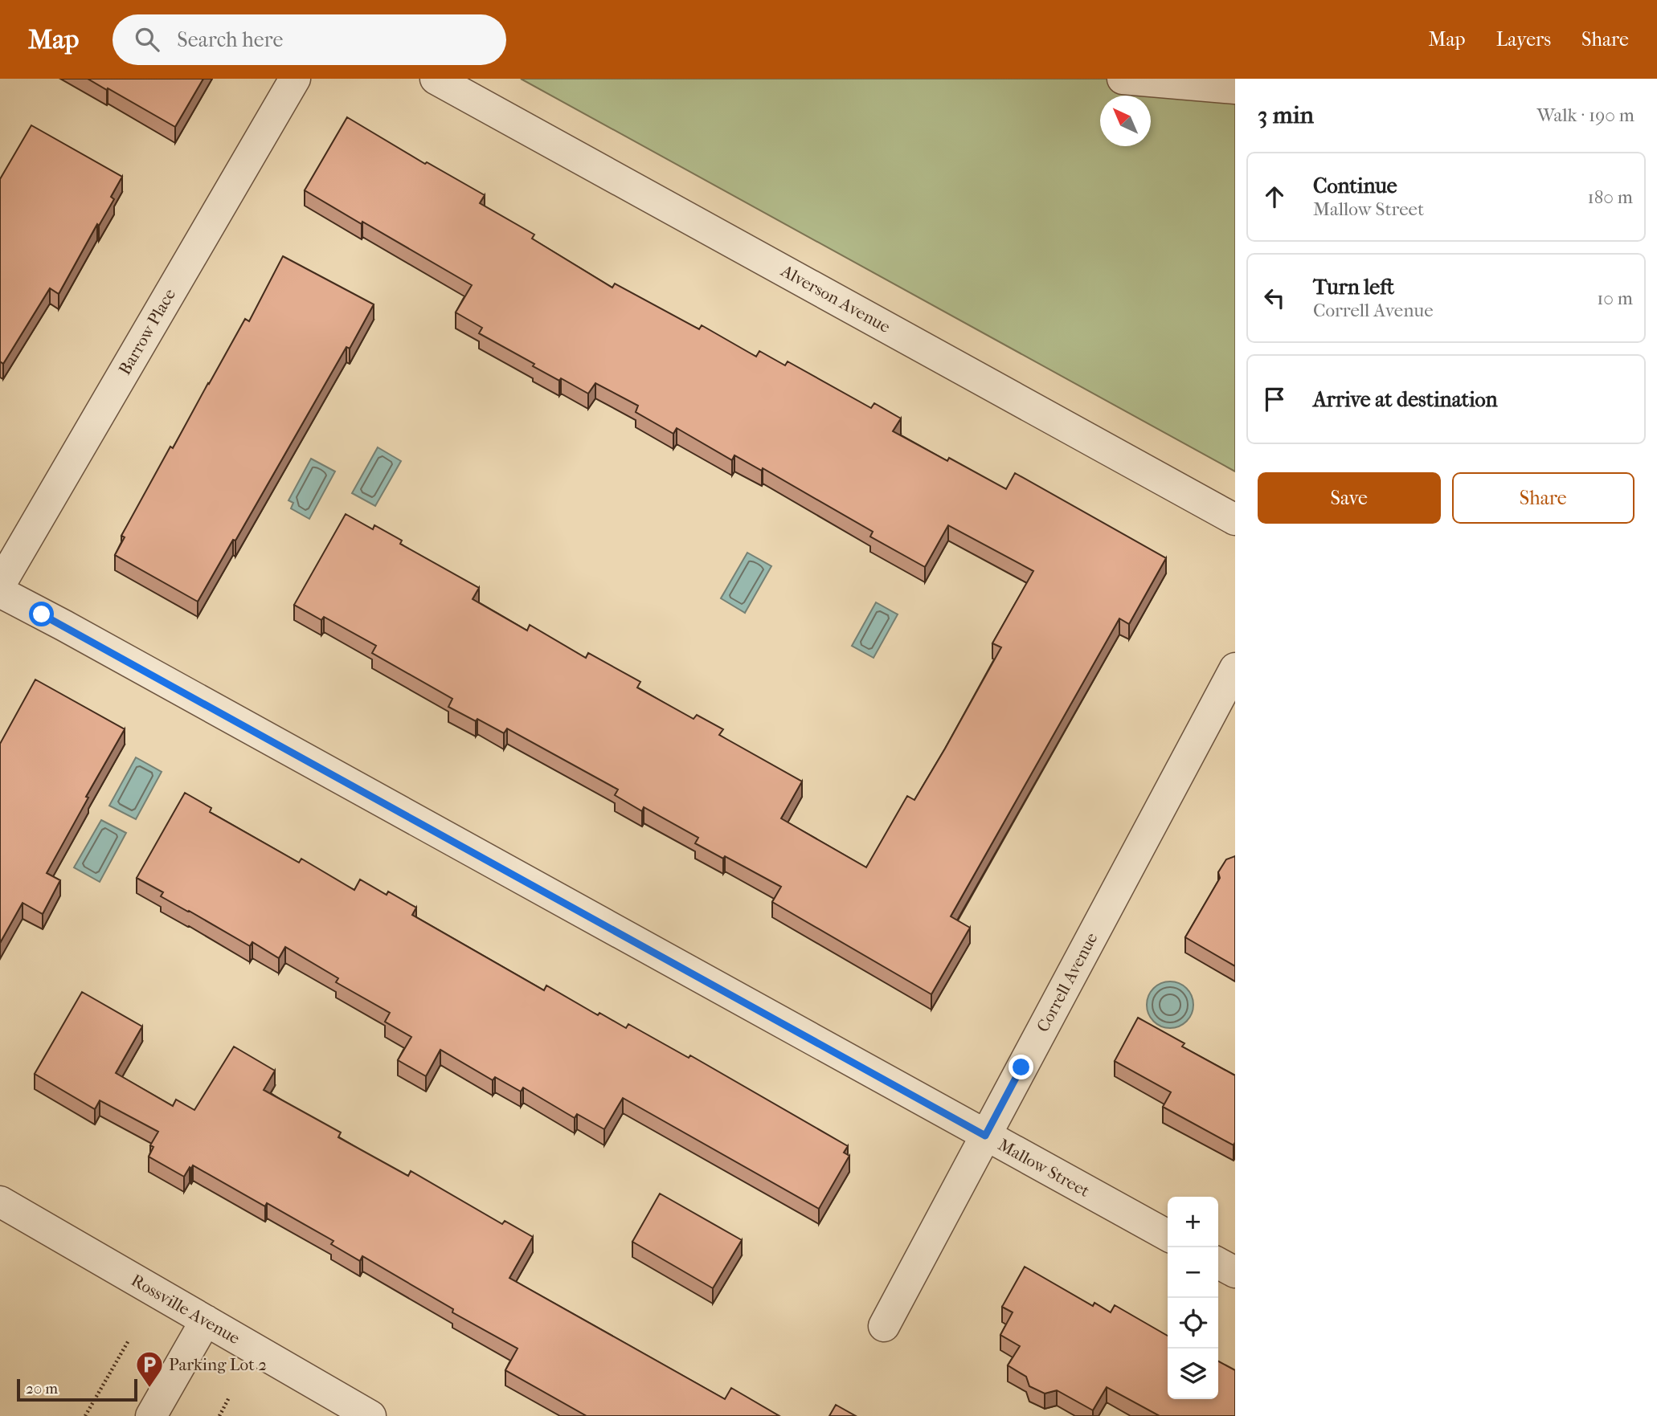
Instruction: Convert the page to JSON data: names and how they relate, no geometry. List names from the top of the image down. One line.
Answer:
{"streets":{"street":["Alverson Avenue","Barrow Place","Correll Avenue","Mallow Street","Rossville Avenue"]},"crossings":[["Correll Avenue","Mallow Street"]],"places":{"parking":["Parking Lot 2"]},"scale_bar":"20 m","north":"top left","page":{"header":"Map","search":"Search here","nav":["Map","Layers","Share"],"heading":["3 min","Walk · 190 m"],"list":[["Continue","Mallow Street","180 m"],["Turn left","Correll Avenue","10 m"],"Arrive at destination"],"buttons":["Save","Share"],"map_buttons":["+","−"],"scale":"20 m"}}
